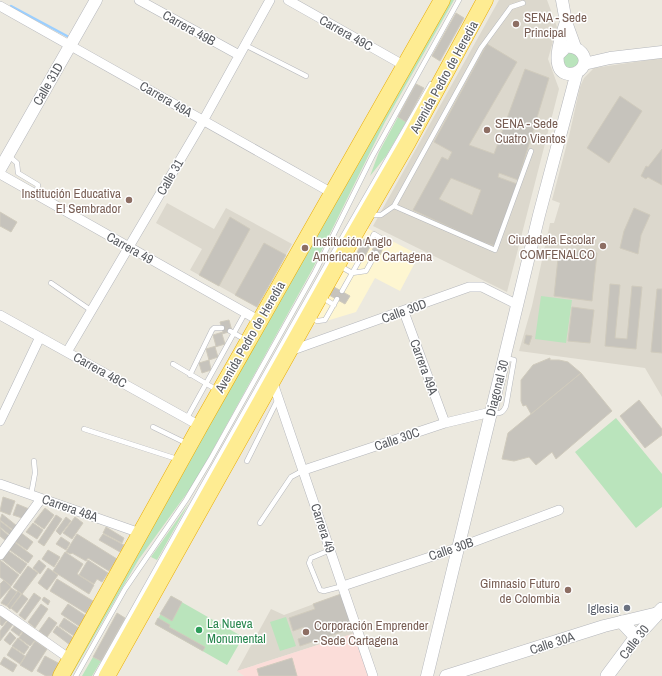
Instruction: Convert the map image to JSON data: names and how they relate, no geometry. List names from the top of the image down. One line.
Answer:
{"streets":{"highway":["Avenida Pedro de Heredia"],"main road":["Calle 30"],"street":["Carrera 49B","Carrera 49C","Calle 31D","Carrera 49A","Calle 31","Carrera 49","Calle 30D","Carrera 48C","Diagonal 30","Calle 30C","Carrera 48A","Calle 30B","Calle 30A"]},"crossings":[["Carrera 49B","Calle 31"],["Carrera 49C","Avenida Pedro de Heredia"],["Avenida Pedro de Heredia","Carrera 49A"],["Avenida Pedro de Heredia","Carrera 49"],["Avenida Pedro de Heredia","Calle 30D"],["Avenida Pedro de Heredia","Carrera 48C"],["Avenida Pedro de Heredia","Carrera 48A"],["Calle 31D","Carrera 49A"],["Carrera 49A","Calle 31"],["Carrera 49A","Calle 30D"],["Carrera 49A","Calle 30C"],["Calle 31","Carrera 49"],["Calle 31","Carrera 48C"],["Carrera 49","Calle 30C"],["Carrera 49","Calle 30B"],["Calle 30D","Diagonal 30"],["Diagonal 30","Calle 30C"],["Diagonal 30","Calle 30B"],["Calle 30","Calle 30A"]],"places":["SENA - Sede Principal","SENA - Sede Cuatro Vientos","Institución Educativa El Sembrador","Ciudadela Escolar COMFENALCO","Institución Anglo Americano de Cartagena","Gimnasio Futuro de Colombia","Iglesia","La Nueva Monumental","Corporación Emprender - Sede Cartagena"]}
